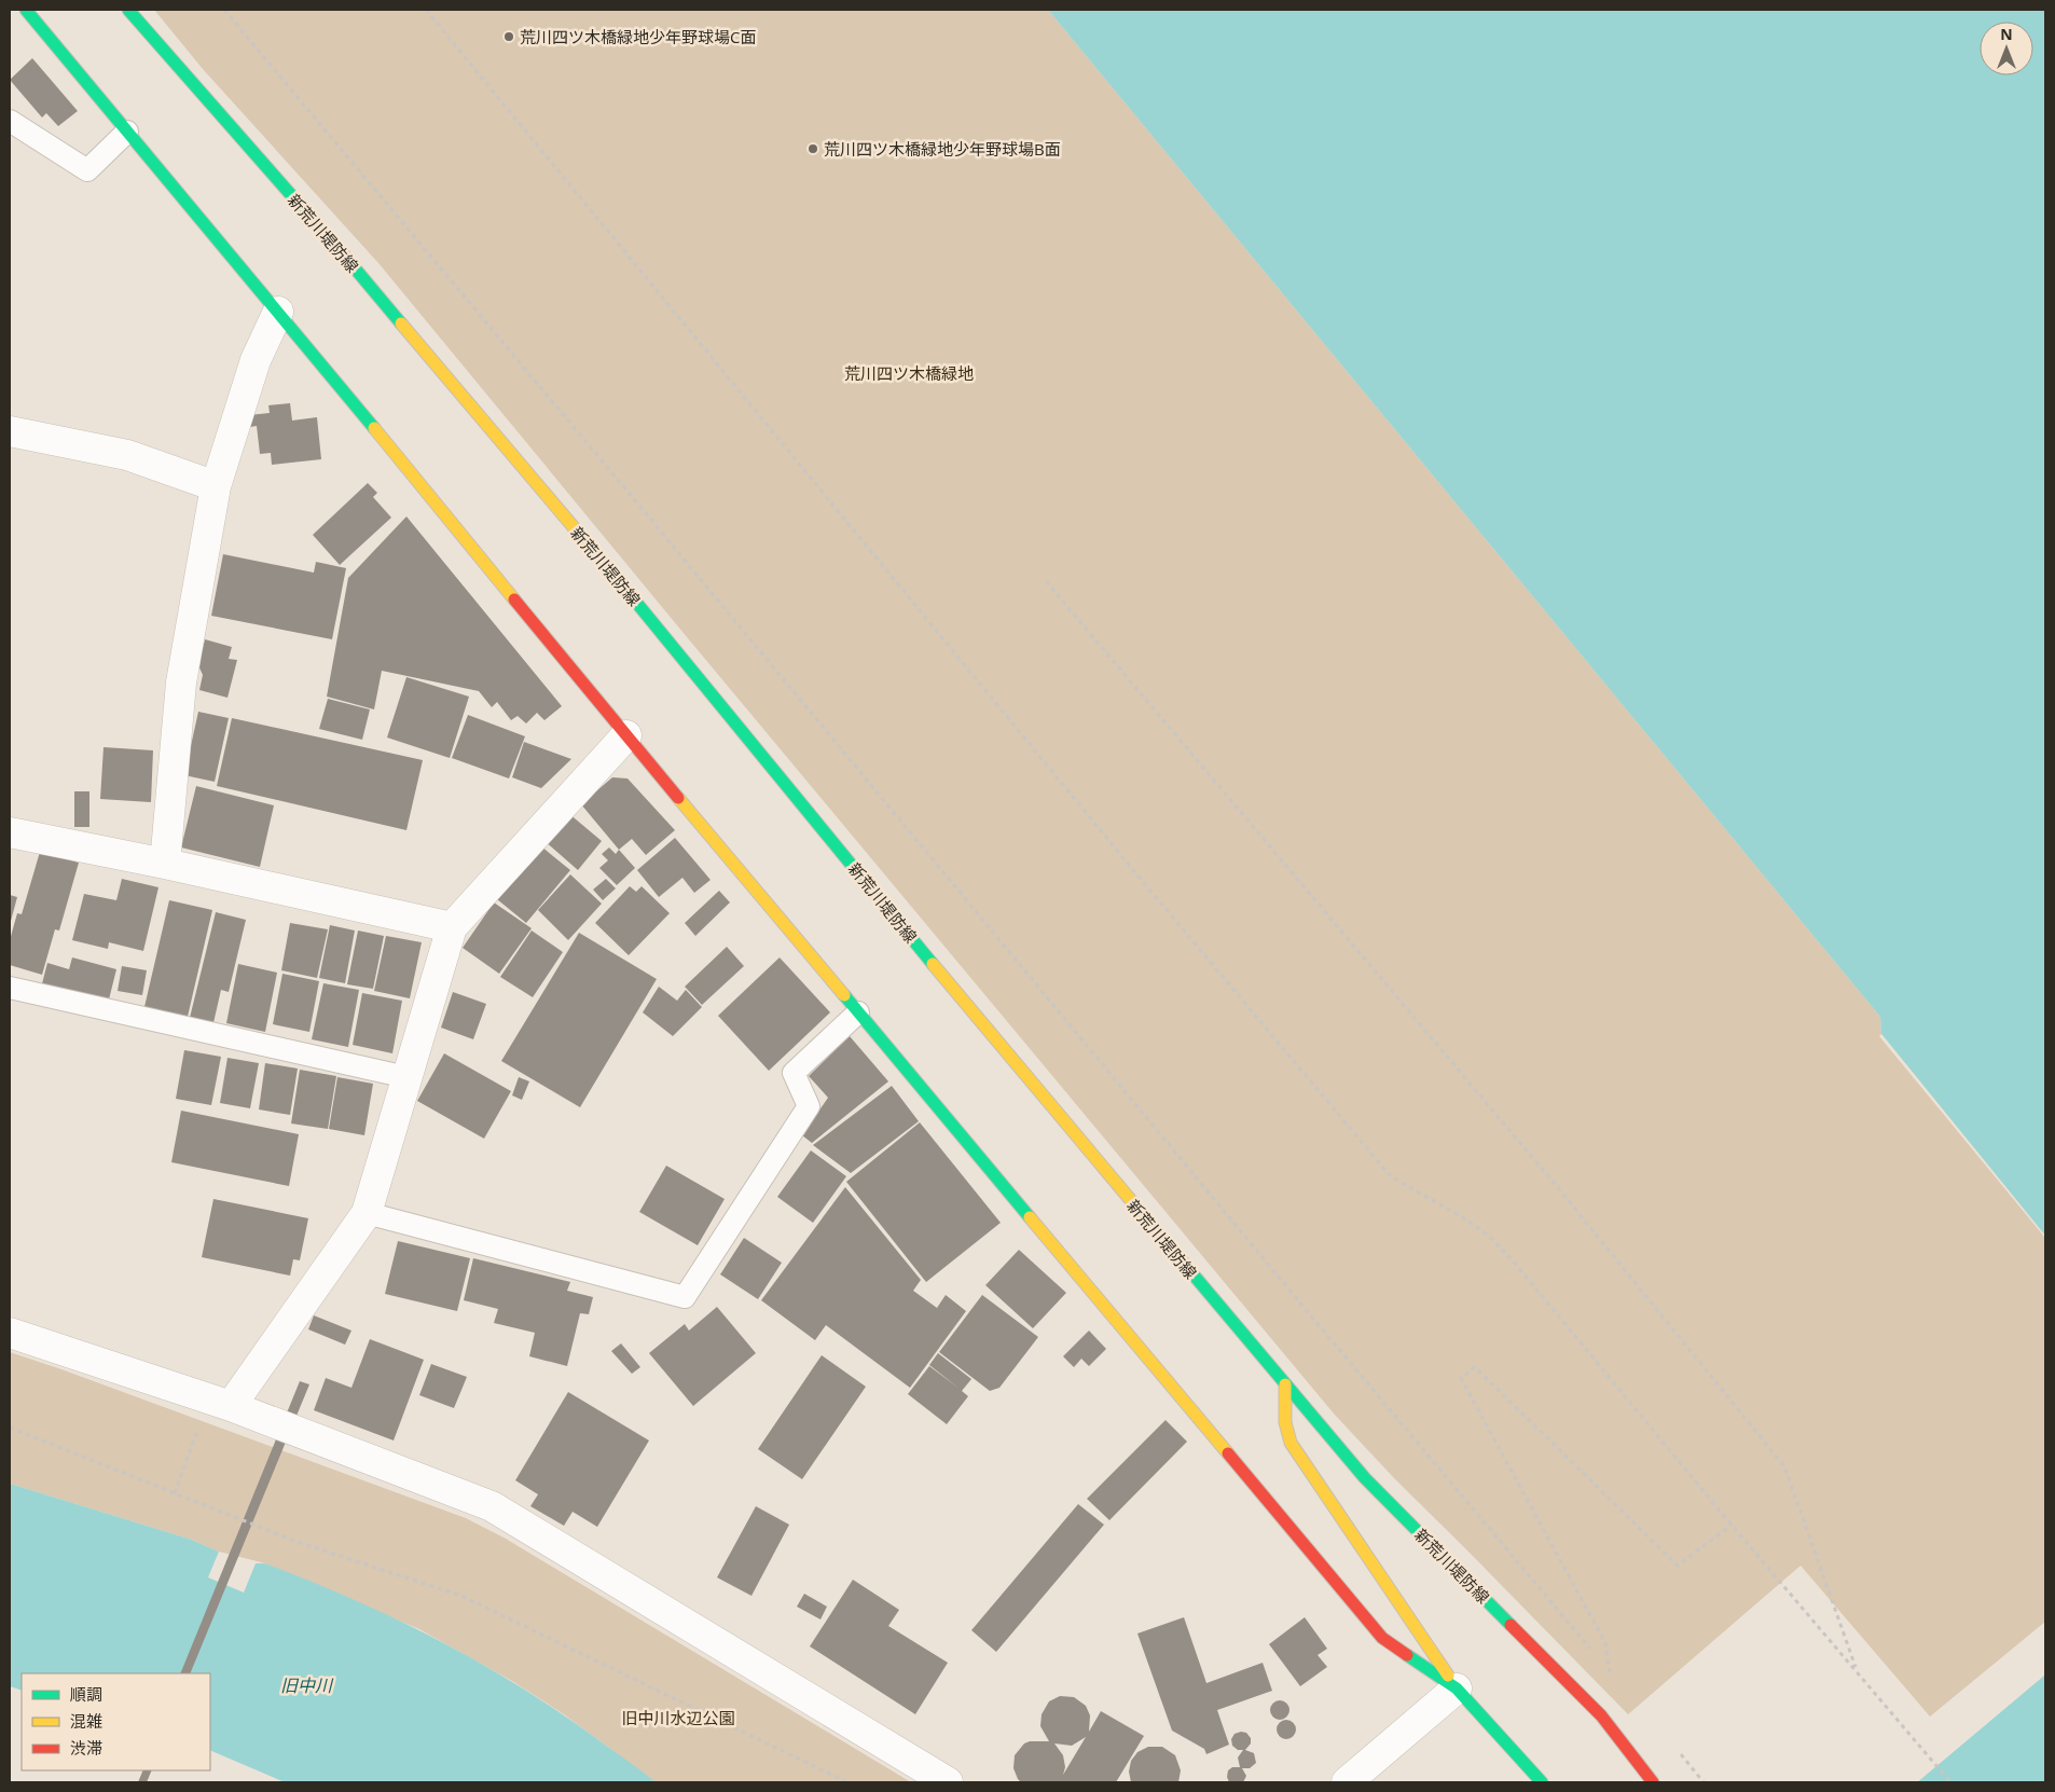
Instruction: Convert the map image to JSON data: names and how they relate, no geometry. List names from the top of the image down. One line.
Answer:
{"streets":{"main road":["新荒川堤防線"]},"water":["旧中川"],"parks":["荒川四ツ木橋緑地","旧中川水辺公園"],"places":["荒川四ツ木橋緑地少年野球場C面","荒川四ツ木橋緑地少年野球場B面"],"legend":["順調","混雑","渋滞"],"north":"top"}
